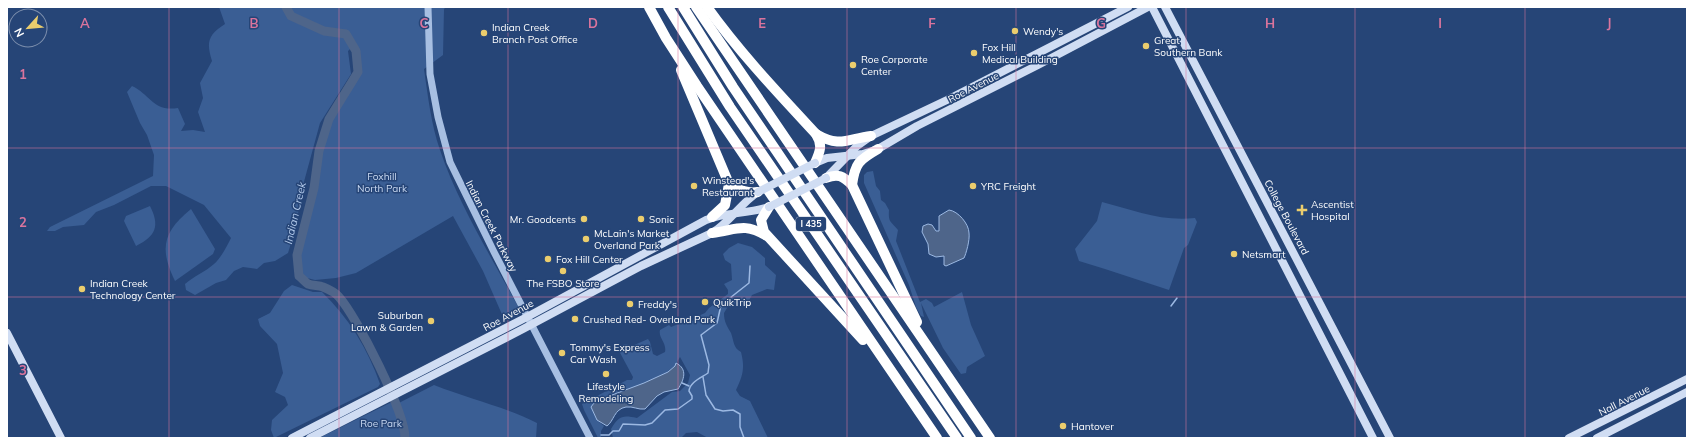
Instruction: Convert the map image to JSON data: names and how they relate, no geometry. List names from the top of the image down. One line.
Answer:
{"streets":{"highway":["I 435"],"main road":["Roe Avenue","College Boulevard","Nall Avenue"],"street":["Indian Creek Parkway"]},"crossings":[["Roe Avenue","Indian Creek Parkway"]],"water":["Indian Creek"],"parks":["Foxhill North Park","Roe Park"],"places":{"other":["Wendy's","Indian Creek Branch Post Office","Great Southern Bank","Fox Hill Medical Building","Roe Corporate Center","Winstead's Restaurant","YRC Freight","Mr. Goodcents","Sonic","McLain's Market Overland Park","Netsmart","Fox Hill Center","The FSBO Store","Indian Creek Technology Center","QuikTrip","Freddy's","Crushed Red- Overland Park","Suburban Lawn & Garden","Tommy's Express Car Wash","Lifestyle Remodeling","Hantover"],"health":["Ascentist Hospital"]},"north":"bottom left","grid":{"columns":["A","B","C","D","E","F","G","H","I","J"],"rows":["1","2","3"]}}
